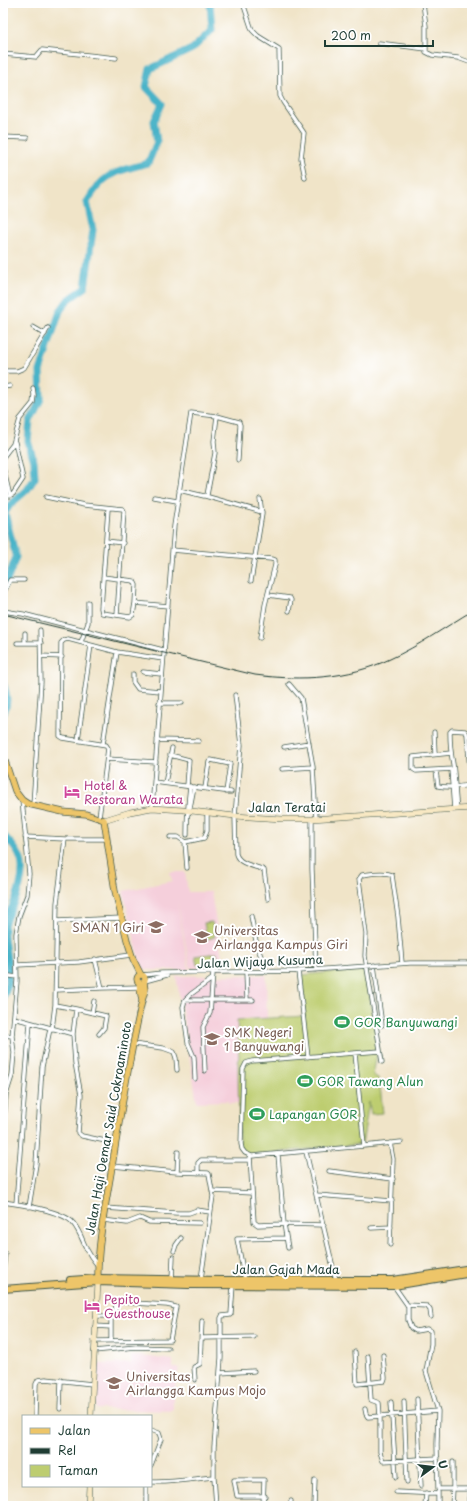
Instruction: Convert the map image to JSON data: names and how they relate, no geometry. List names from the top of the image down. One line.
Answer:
{"streets":{"highway":["Jalan Gajah Mada"],"main road":["Jalan Haji Oemar Said Cokroaminoto"],"street":["Jalan Teratai","Jalan Wijaya Kusuma"]},"crossings":[["Jalan Teratai","Jalan Haji Oemar Said Cokroaminoto"],["Jalan Wijaya Kusuma","Jalan Haji Oemar Said Cokroaminoto"],["Jalan Haji Oemar Said Cokroaminoto","Jalan Gajah Mada"]],"places":{"hotel":["Hotel & Restoran Warata","Pepito Guesthouse"],"school or university":["SMAN 1 Giri","Universitas Airlangga Kampus Giri","SMK Negeri 1 Banyuwangi","Universitas Airlangga Kampus Mojo"],"sports":["GOR Banyuwangi","GOR Tawang Alun","Lapangan GOR"]},"legend":["Jalan","Rel","Taman"],"scale_bar":"200 m","north":"right"}
